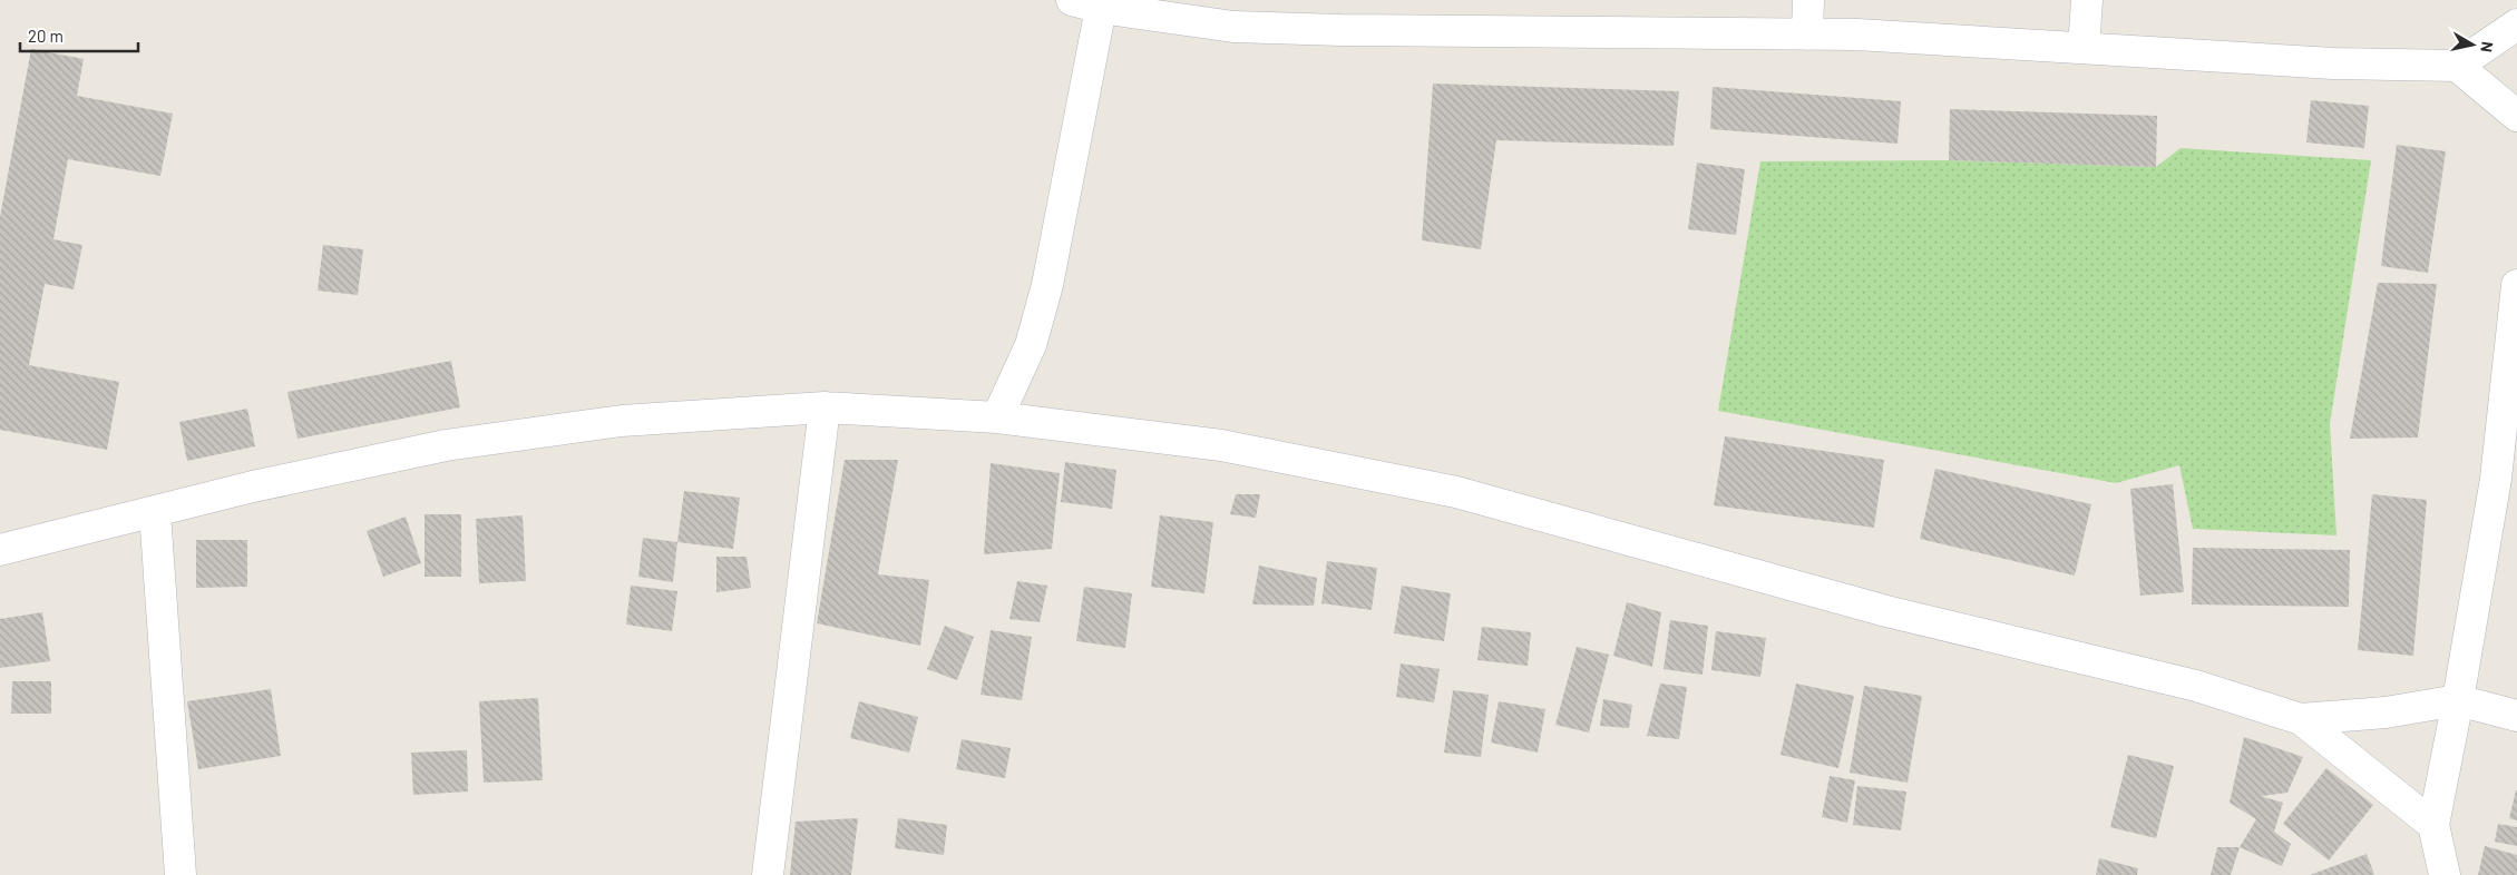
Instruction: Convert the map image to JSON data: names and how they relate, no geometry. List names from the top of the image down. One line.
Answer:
{"scale_bar":"20 m","north":"right"}
